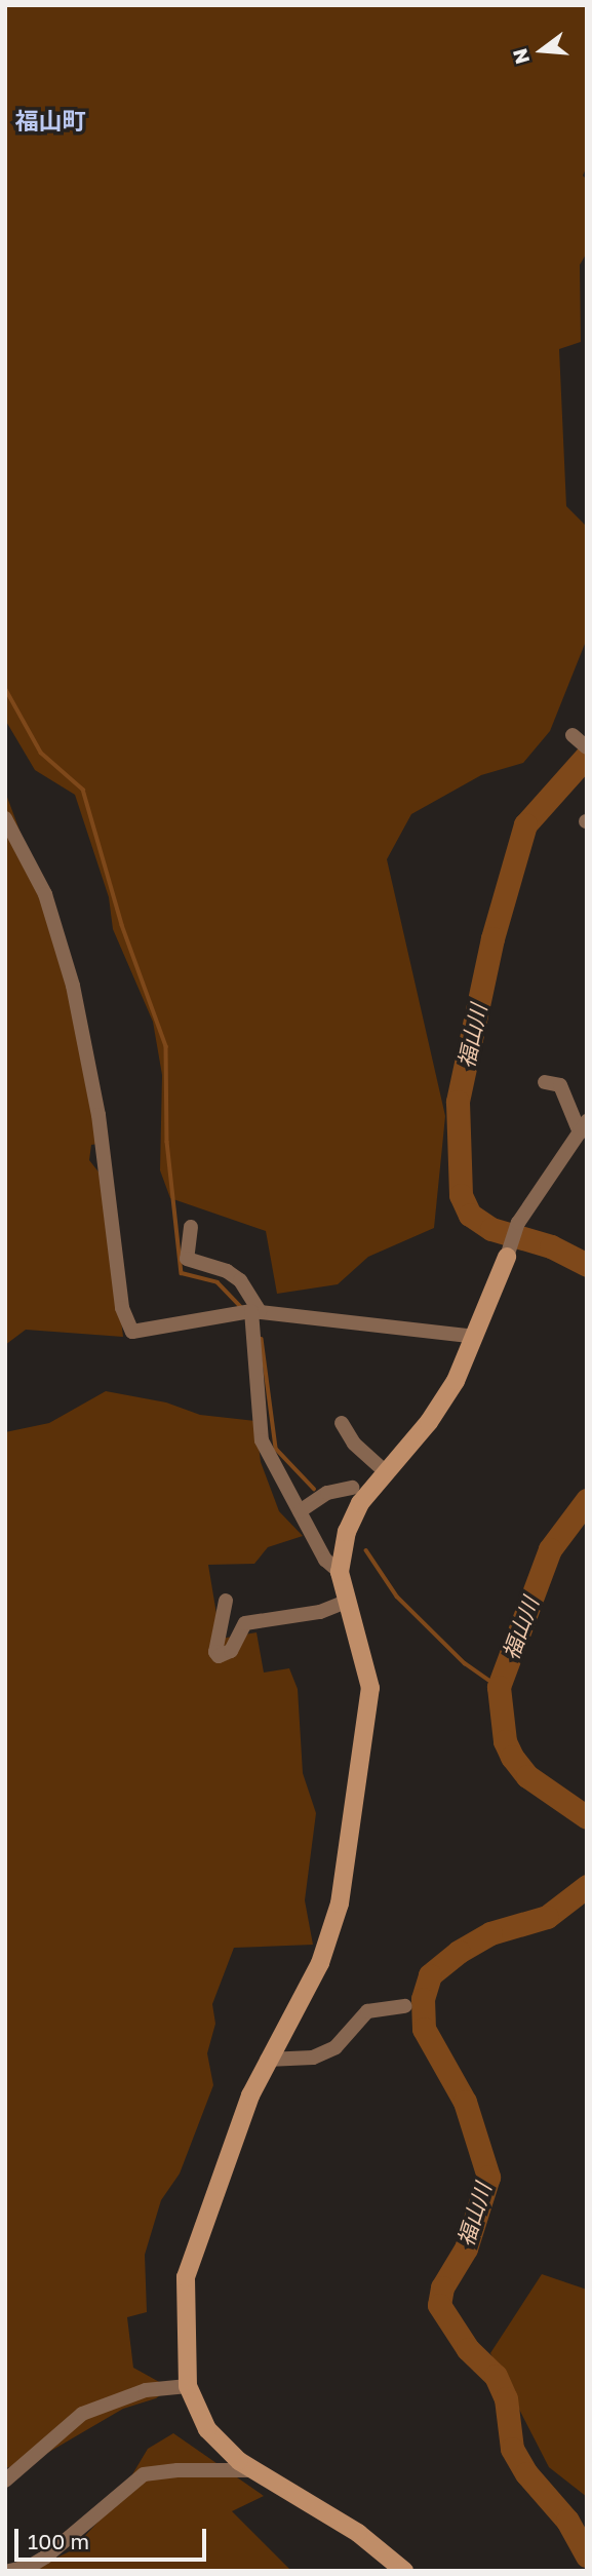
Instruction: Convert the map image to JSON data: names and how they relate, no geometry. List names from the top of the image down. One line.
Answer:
{"districts":["福山町"],"water":["福山川"],"scale_bar":"100 m","north":"left"}
